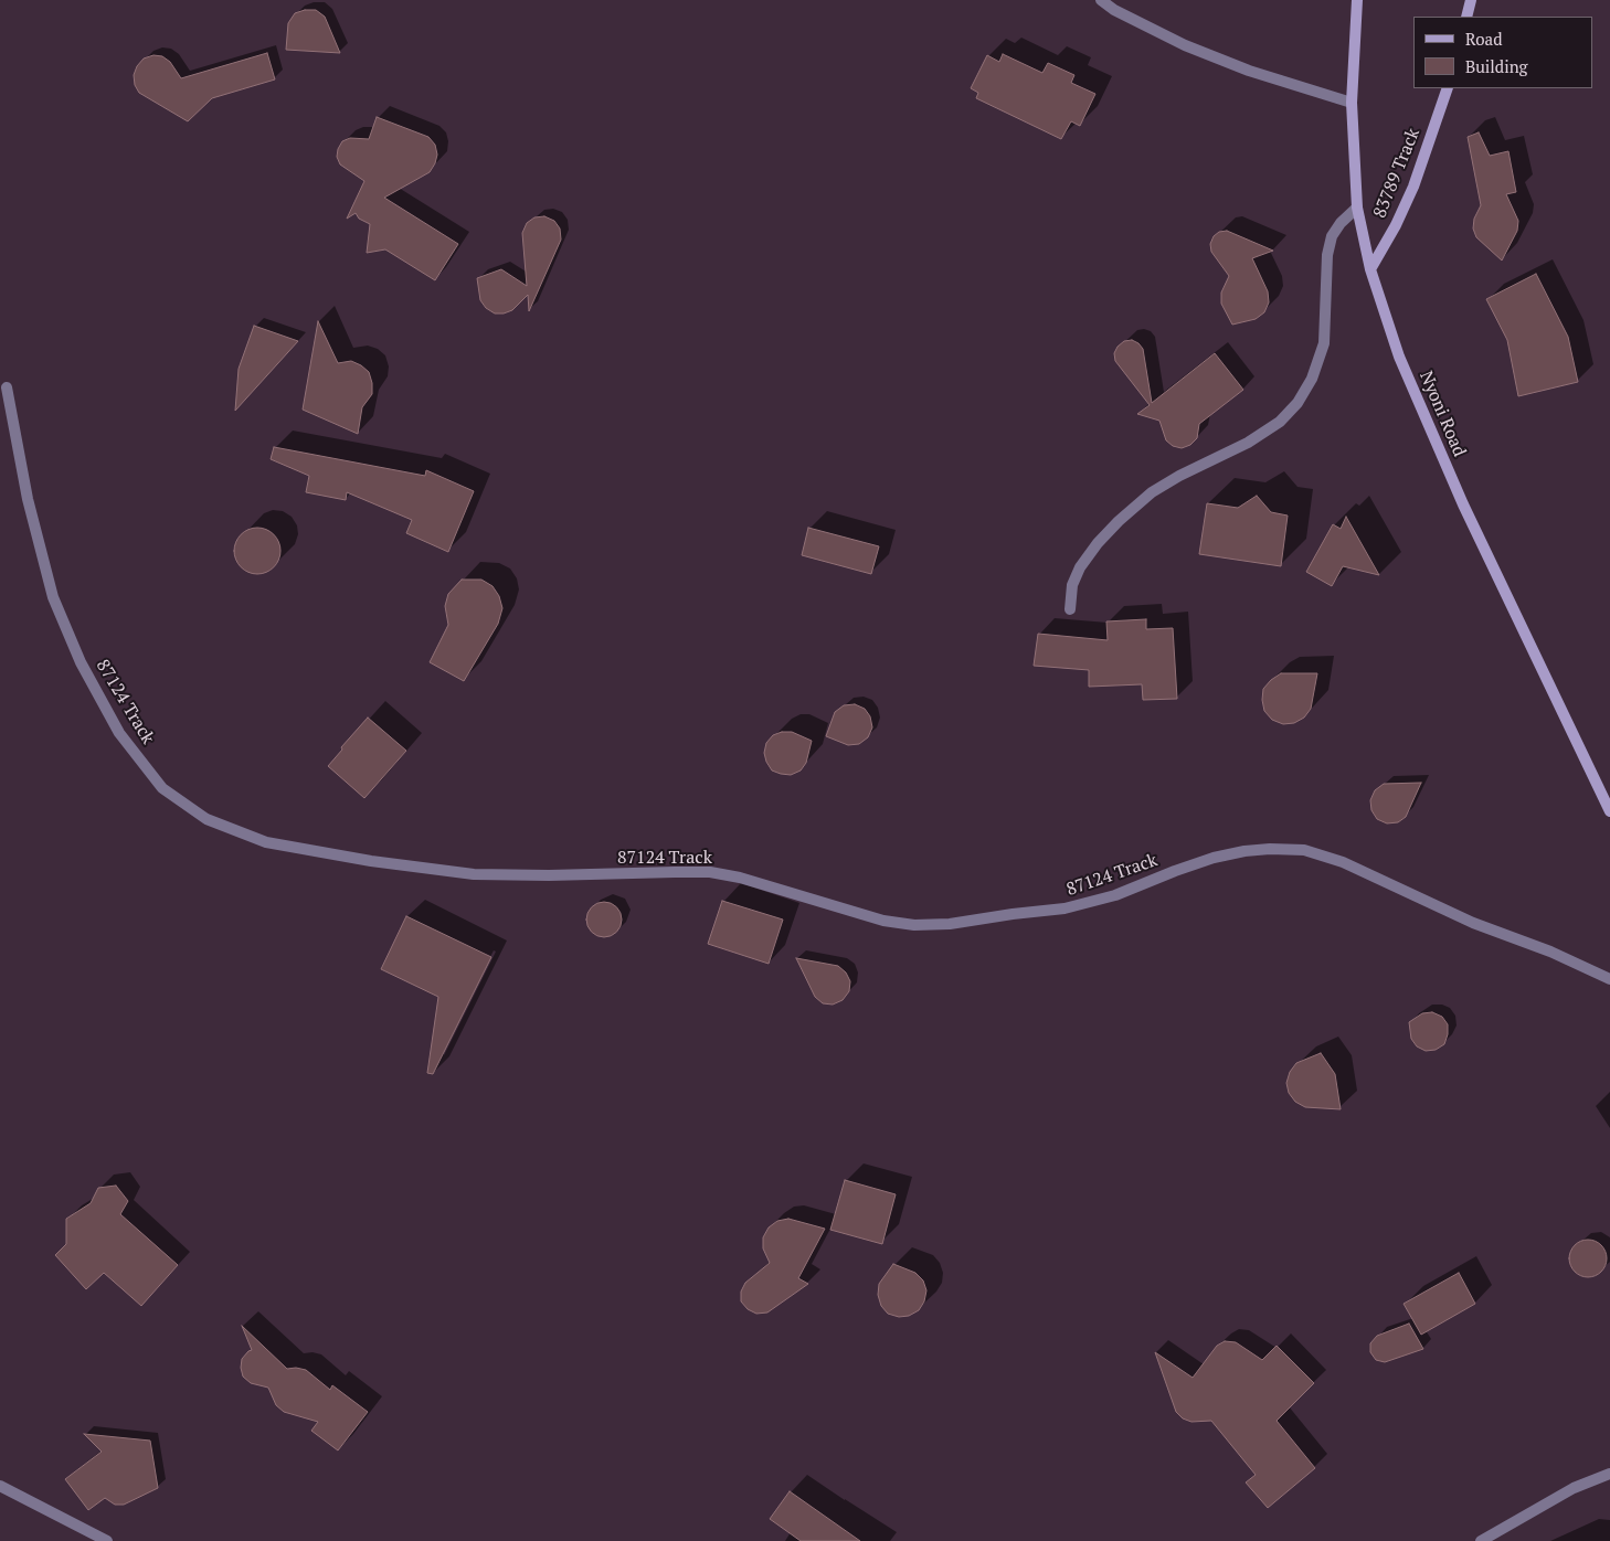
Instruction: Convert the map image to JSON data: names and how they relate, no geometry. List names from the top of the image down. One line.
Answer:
{"streets":{"street":["83789 Track","Nyoni Road","87124 Track"]},"crossings":[["83789 Track","Nyoni Road"]],"legend":["Road","Building"]}
